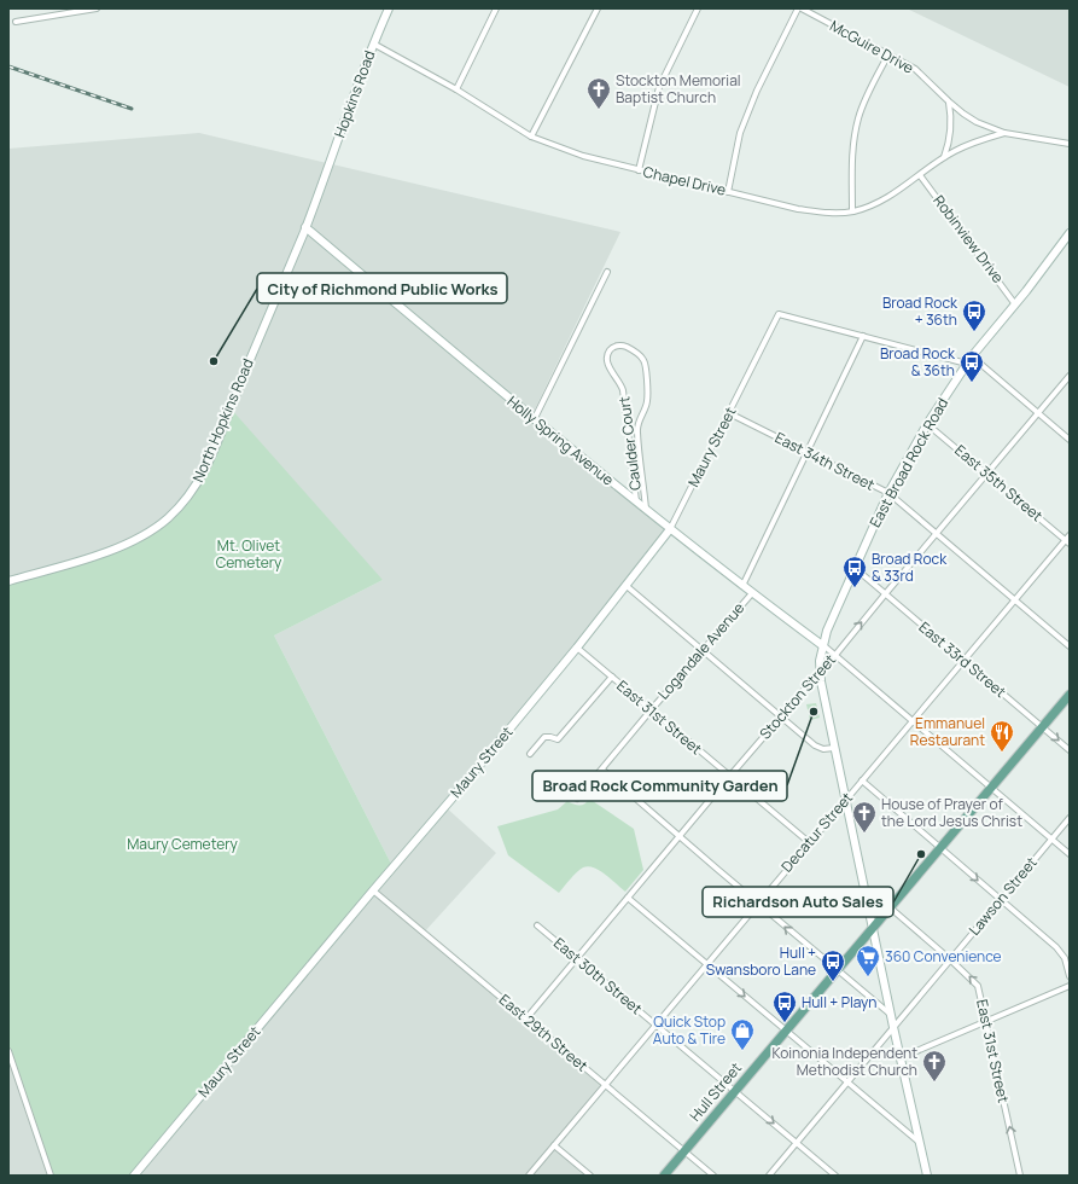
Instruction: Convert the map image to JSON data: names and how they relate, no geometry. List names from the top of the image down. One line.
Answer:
{"streets":{"main road":["Hopkins Road","North Hopkins Road","Holly Spring Avenue","Maury Street","East Broad Rock Road","Hull Street"],"street":["McGuire Drive","Chapel Drive","Robinview Drive","Caulder Court","East 34th Street","East 35th Street","Logandale Avenue","East 33rd Street","Stockton Street","East 31st Street","Decatur Street","Lawson Street","East 30th Street","East 29th Street"]},"crossings":[["McGuire Drive","Chapel Drive"],["Hopkins Road","Chapel Drive"],["Hopkins Road","North Hopkins Road"],["Chapel Drive","Robinview Drive"],["Robinview Drive","East Broad Rock Road"],["North Hopkins Road","Holly Spring Avenue"],["Holly Spring Avenue","Caulder Court"],["Holly Spring Avenue","Maury Street"],["Holly Spring Avenue","East Broad Rock Road"],["Holly Spring Avenue","Logandale Avenue"],["Maury Street","East 34th Street"],["Maury Street","Logandale Avenue"],["Maury Street","East 31st Street"],["Maury Street","East 29th Street"],["East 34th Street","East Broad Rock Road"],["East 34th Street","Logandale Avenue"],["East 34th Street","Stockton Street"],["East 34th Street","Decatur Street"],["East Broad Rock Road","East 35th Street"],["East Broad Rock Road","East 33rd Street"],["East Broad Rock Road","Stockton Street"],["East Broad Rock Road","Decatur Street"],["East Broad Rock Road","Lawson Street"],["East Broad Rock Road","Hull Street"],["East 35th Street","Stockton Street"],["East 35th Street","Decatur Street"],["Logandale Avenue","East 31st Street"],["East 33rd Street","Stockton Street"],["East 33rd Street","Decatur Street"],["East 33rd Street","Hull Street"],["Stockton Street","East 31st Street"],["Stockton Street","East 30th Street"],["Stockton Street","East 29th Street"],["East 31st Street","Decatur Street"],["East 31st Street","Lawson Street"],["East 31st Street","Hull Street"],["Decatur Street","East 30th Street"],["Decatur Street","East 29th Street"],["Lawson Street","East 30th Street"],["East 30th Street","Hull Street"],["East 29th Street","Hull Street"]],"one_way":["East 31st Street"],"parks":["Mt. Olivet Cemetery","Maury Cemetery"],"places":{"church":["Stockton Memorial Baptist Church","House of Prayer of the Lord Jesus Christ","Koinonia Independent Methodist Church"],"bus stop":["Broad Rock + 36th","Broad Rock & 36th","Broad Rock & 33rd","Hull + Swansboro Lane","Hull + Playn"],"other":["City of Richmond Public Works","Broad Rock Community Garden","Richardson Auto Sales"],"restaurant":["Emmanuel Restaurant"],"supermarket":["360 Convenience"],"shop":["Quick Stop Auto & Tire"]}}
